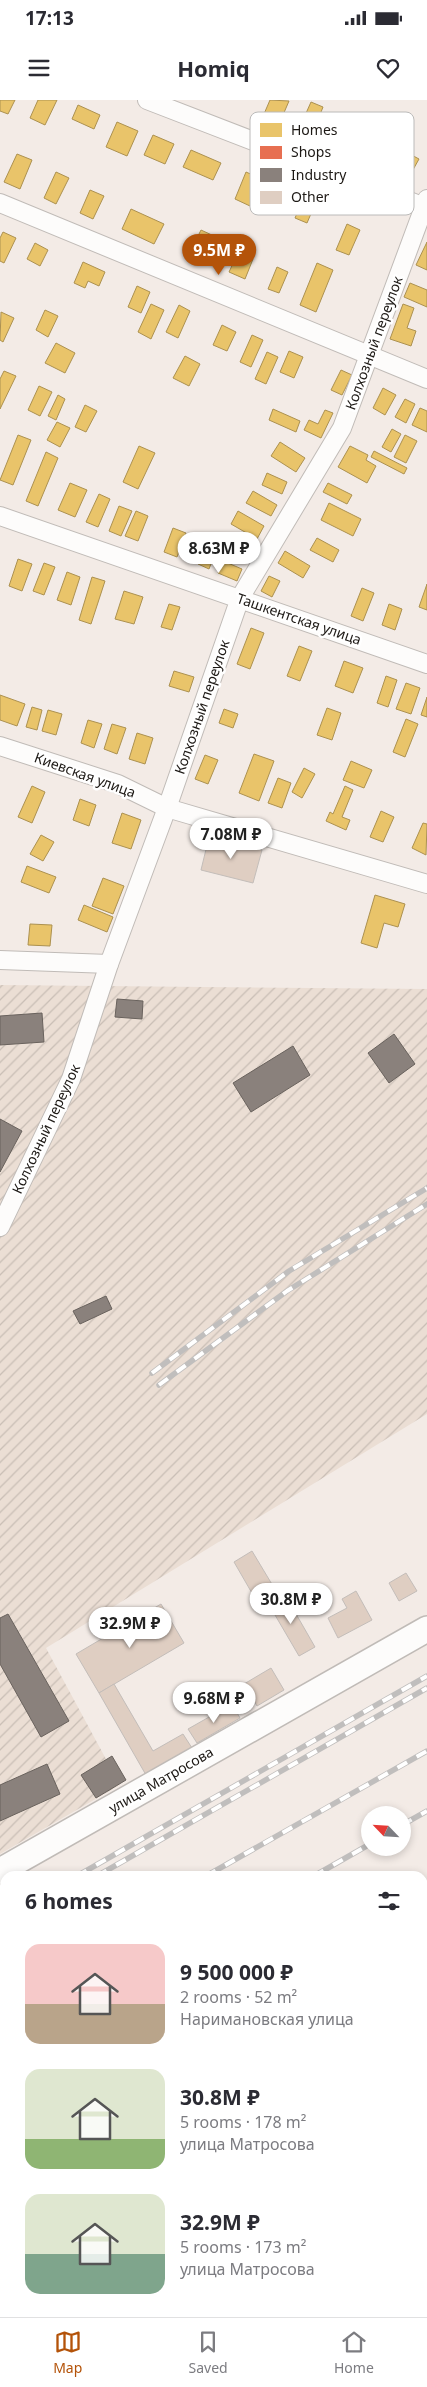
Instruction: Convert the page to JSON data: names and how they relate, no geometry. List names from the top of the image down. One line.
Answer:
{"streets":{"street":["Колхозный переулок","Ташкентская улица","Киевская улица","улица Матросова"]},"crossings":[["Колхозный переулок","Ташкентская улица"],["Колхозный переулок","Киевская улица"]],"legend":["Homes","Shops","Industry","Other"],"north":"top left","page":{"status":"17:13","header":"Homiq","price":["9.5M ₽","8.63M ₽","7.08M ₽","30.8M ₽","32.9M ₽","9.68M ₽"],"heading":"6 homes","list":[{"name":"9 500 000 ₽","note":"2 rooms · 52 m² · Наримановская улица"},{"name":"30.8M ₽","note":"5 rooms · 178 m² · улица Матросова"},{"name":"32.9M ₽","note":"5 rooms · 173 m² · улица Матросова"}],"tabs":["Map","Saved","Home"]}}
